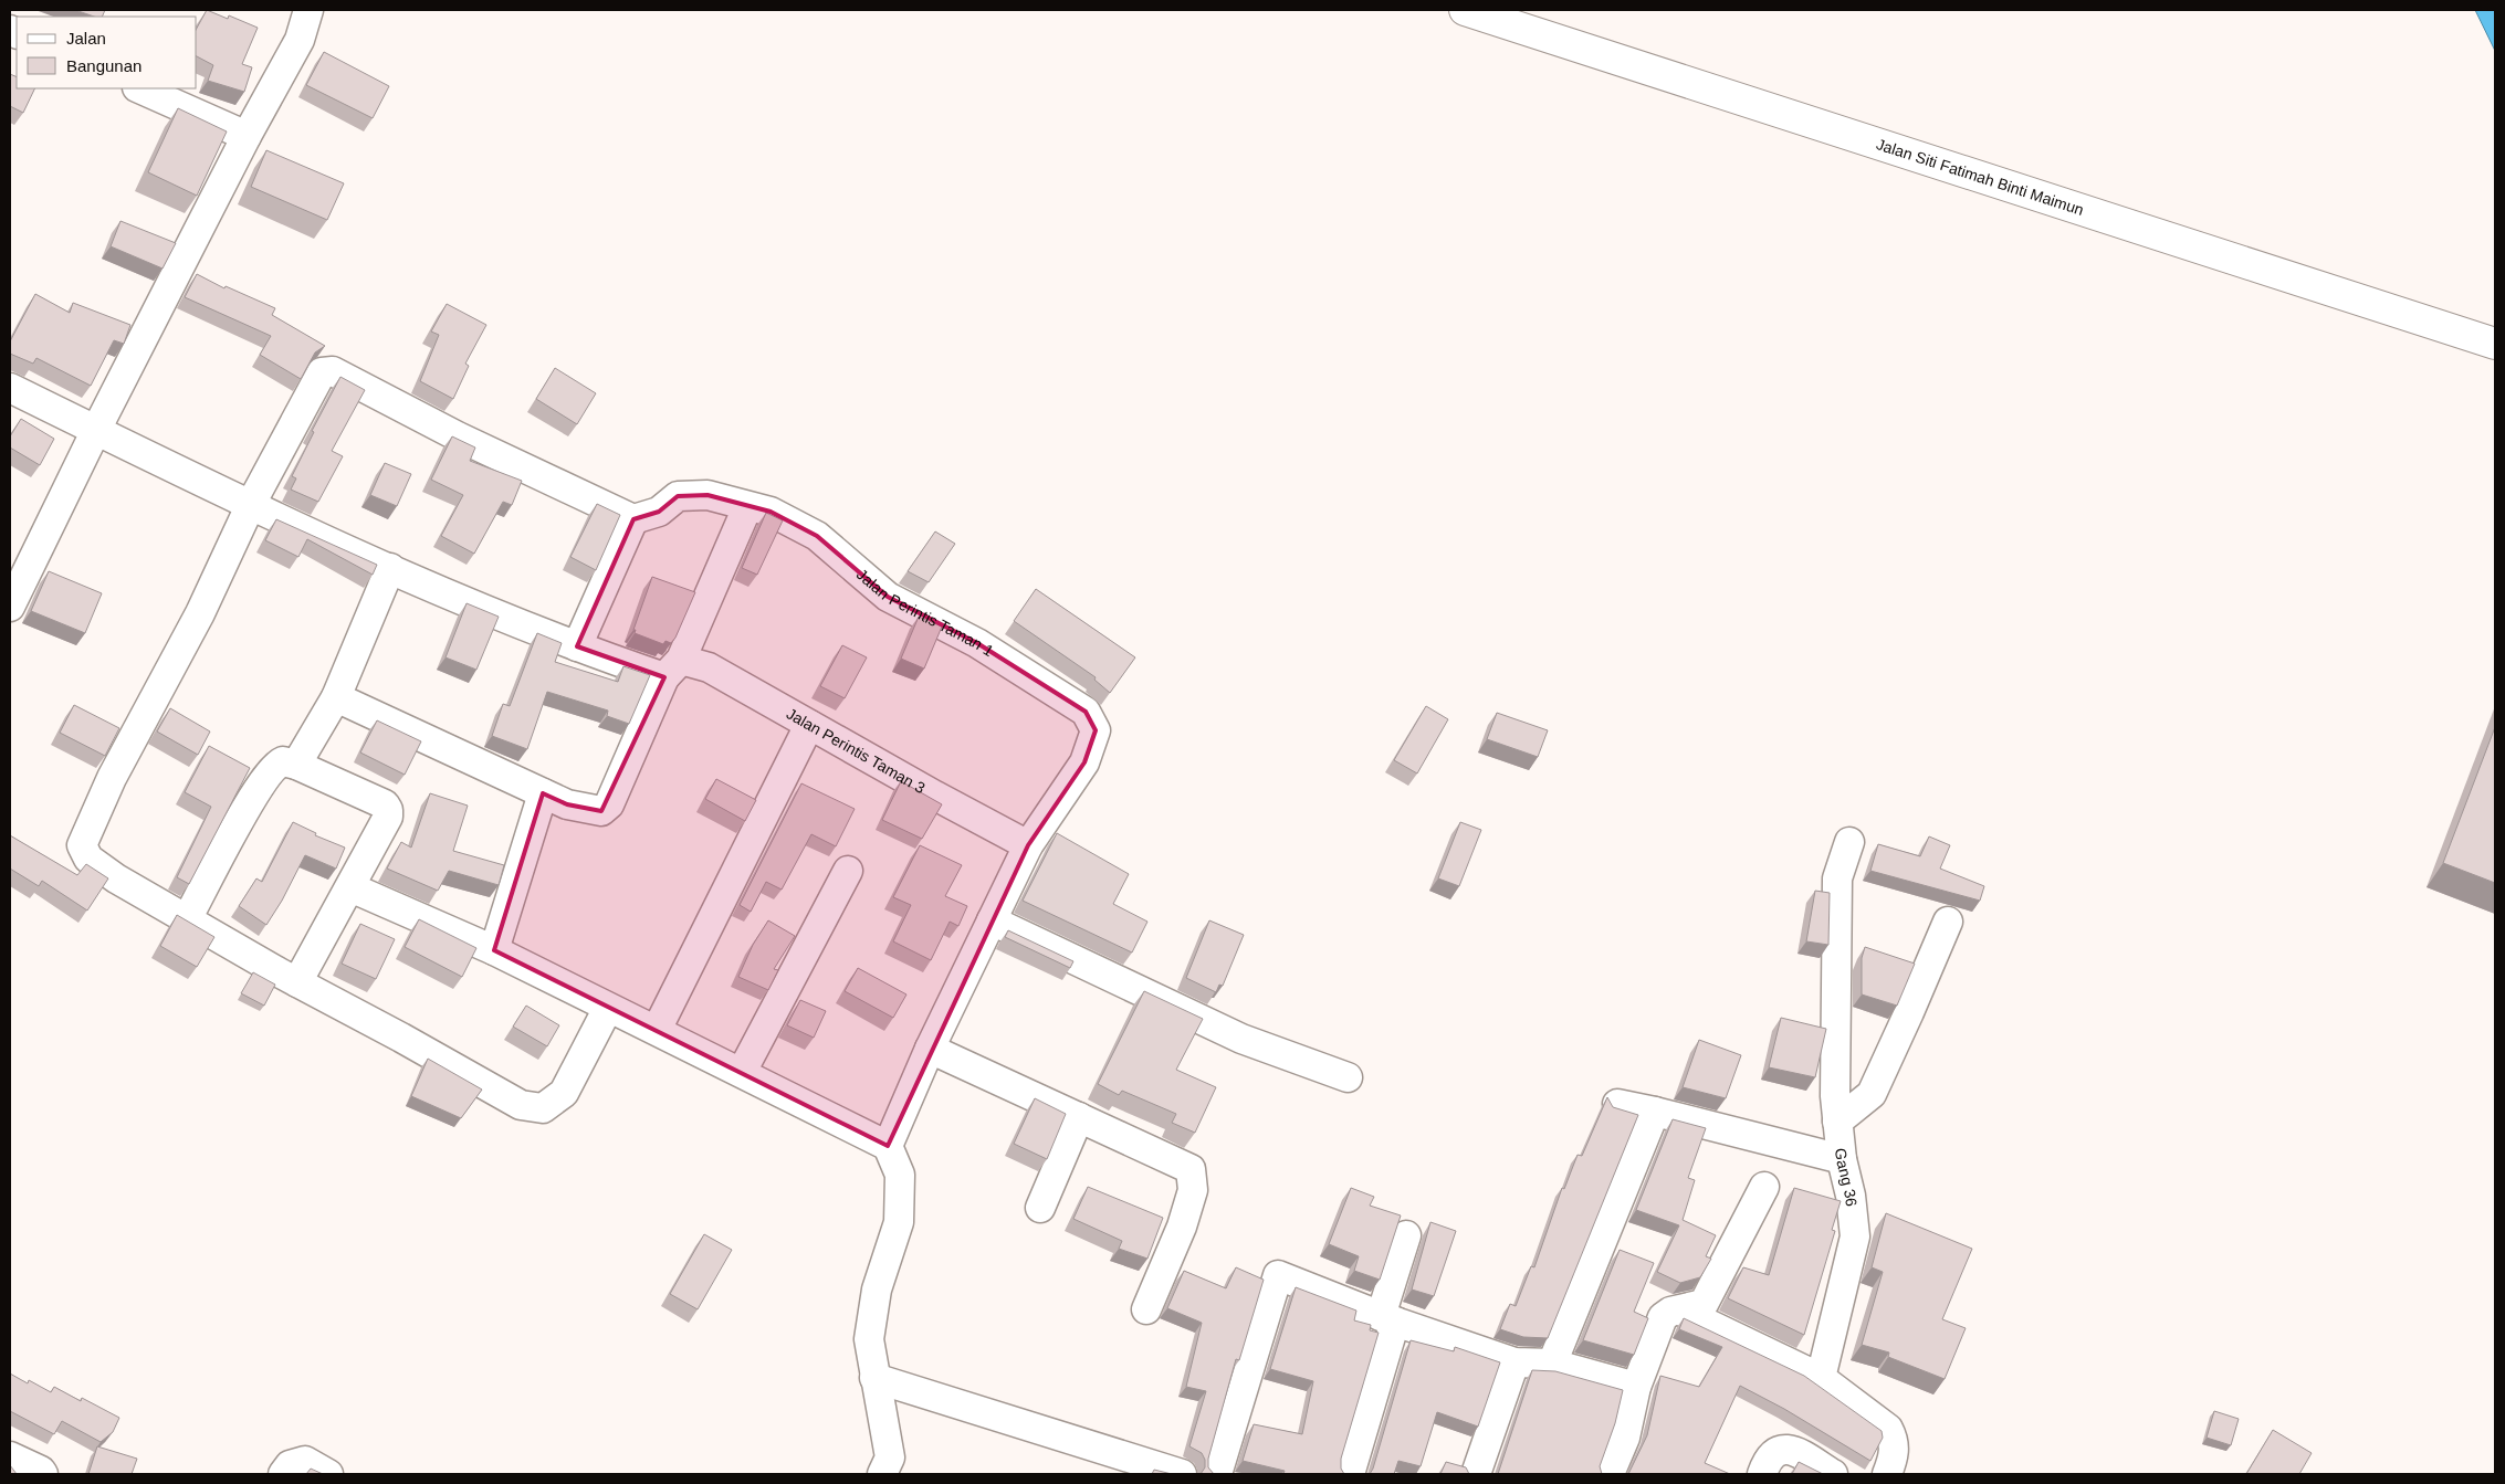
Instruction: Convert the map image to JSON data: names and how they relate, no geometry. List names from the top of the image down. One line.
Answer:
{"streets":{"street":["Jalan Siti Fatimah Binti Maimun","Jalan Perintis Taman 1","Jalan Perintis Taman 3","Gang 36"]},"crossings":[["Jalan Perintis Taman 1","Jalan Perintis Taman 3"]],"legend":["Jalan","Bangunan"]}
